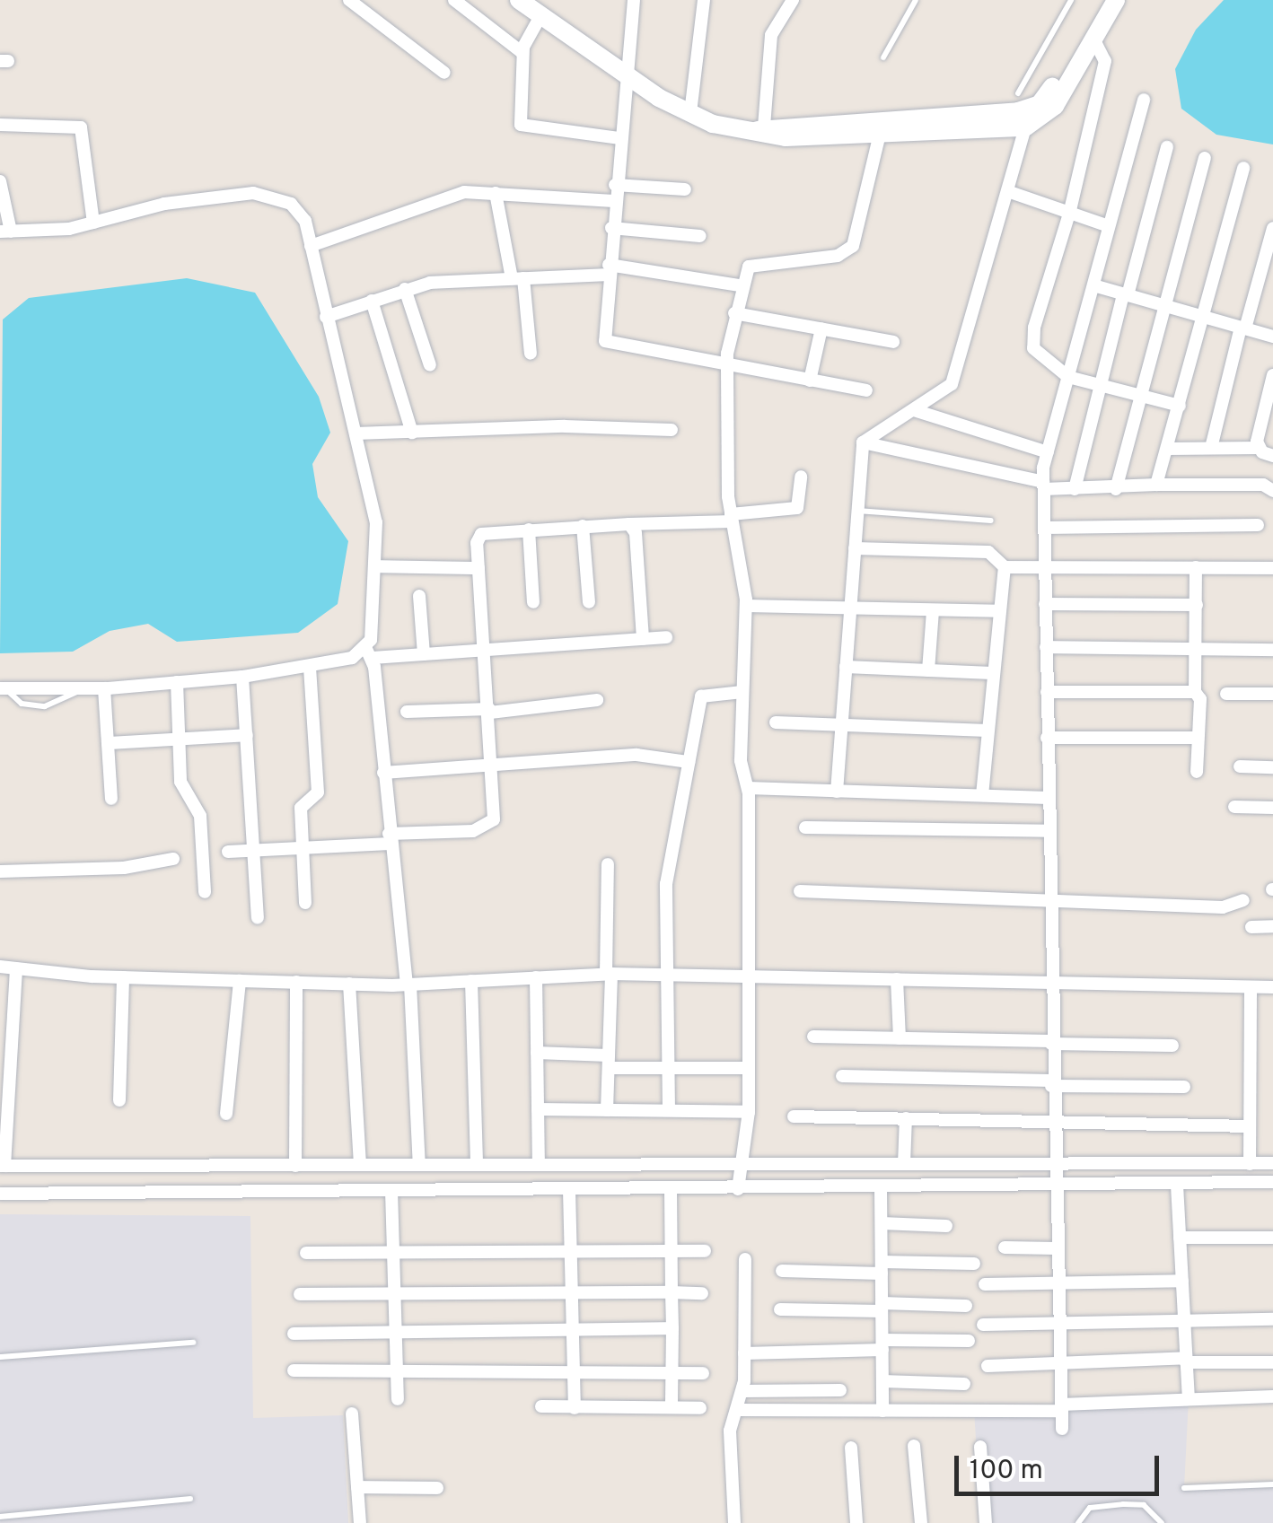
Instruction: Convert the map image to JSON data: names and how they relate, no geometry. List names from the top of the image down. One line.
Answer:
{"scale_bar":"100 m"}
